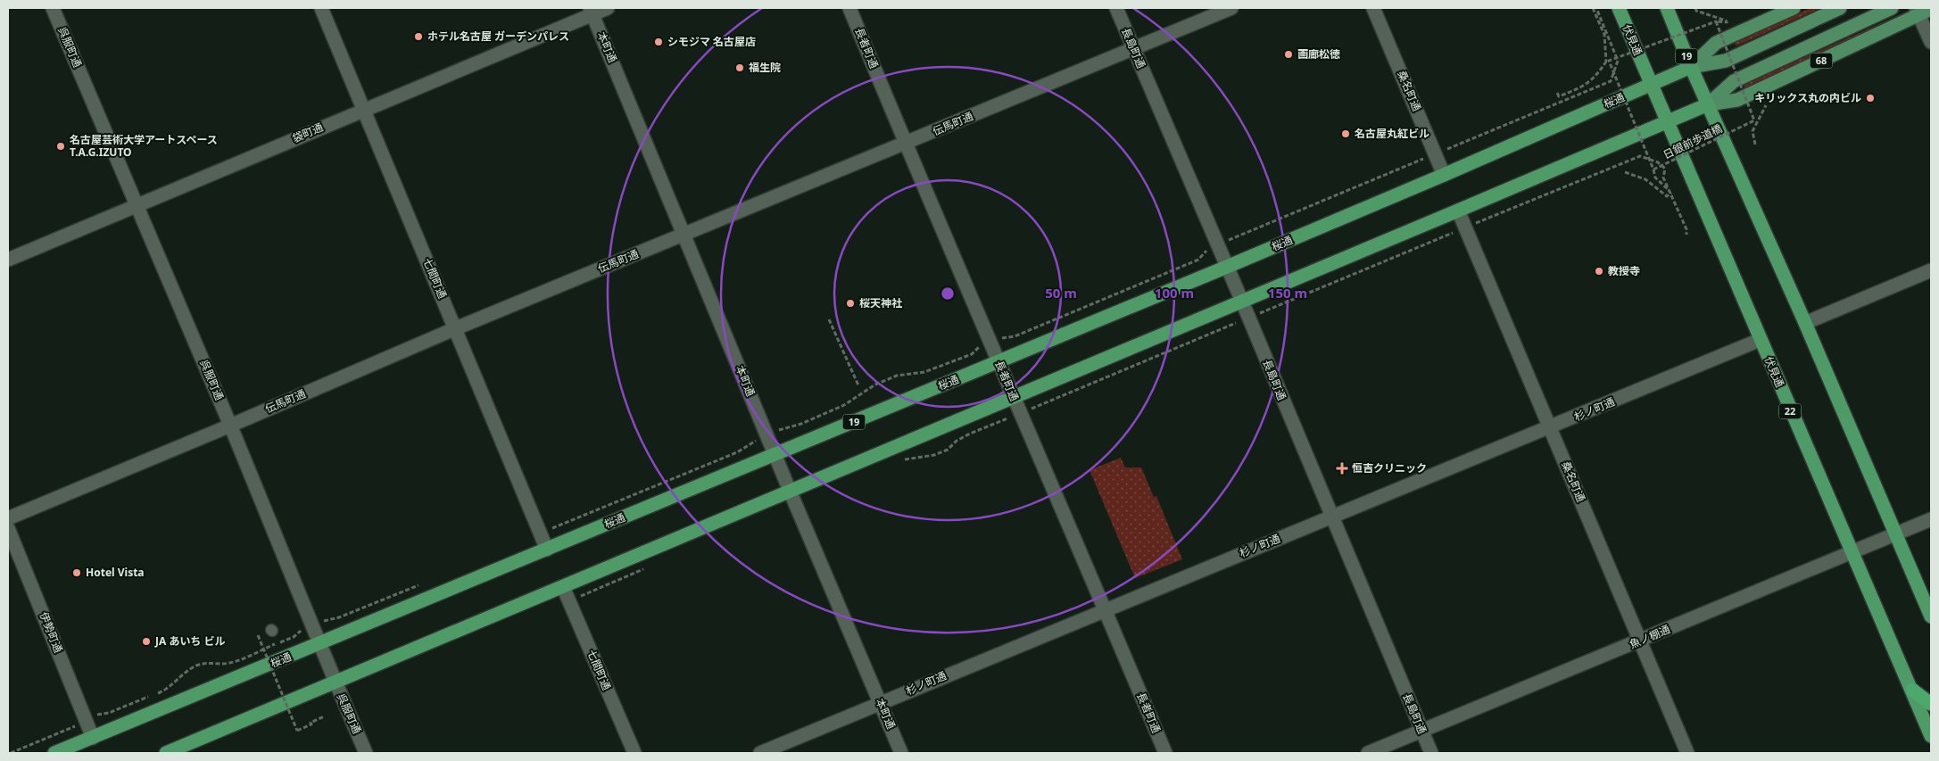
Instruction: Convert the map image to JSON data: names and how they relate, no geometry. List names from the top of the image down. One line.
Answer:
{"streets":{"highway":["伏見通","19","桜通","22"],"main road":["68"],"street":["呉服町通","本町通","長者町通","長島町通","桑名町通","伝馬町通","袋町通","七間町通","杉ノ町通","伊勢町通","魚ノ棚通"],"path":["日銀前歩道橋"]},"crossings":[["伏見通","桜通"],["伏見通","杉ノ町通"],["伏見通","魚ノ棚通"],["呉服町通","桜通"],["呉服町通","伝馬町通"],["呉服町通","袋町通"],["本町通","桜通"],["本町通","伝馬町通"],["本町通","袋町通"],["本町通","杉ノ町通"],["長者町通","桜通"],["長者町通","伝馬町通"],["長者町通","杉ノ町通"],["長島町通","桜通"],["長島町通","伝馬町通"],["長島町通","杉ノ町通"],["長島町通","魚ノ棚通"],["19","68"],["19","桜通"],["桑名町通","桜通"],["桑名町通","杉ノ町通"],["桑名町通","魚ノ棚通"],["桜通","七間町通"],["桜通","伊勢町通"],["伝馬町通","七間町通"],["袋町通","七間町通"]],"places":{"other":["ホテル名古屋 ガーデンパレス","シモジマ 名古屋店","画廊松徳","福生院","キリックス丸の内ビル","名古屋丸紅ビル","名古屋芸術大学アートスペース T.A.G.IZUTO","教授寺","桜天神社","Hotel Vista","JA あいち ビル"],"health":["恒吉クリニック"]},"rings":["50 m","100 m","150 m"]}
